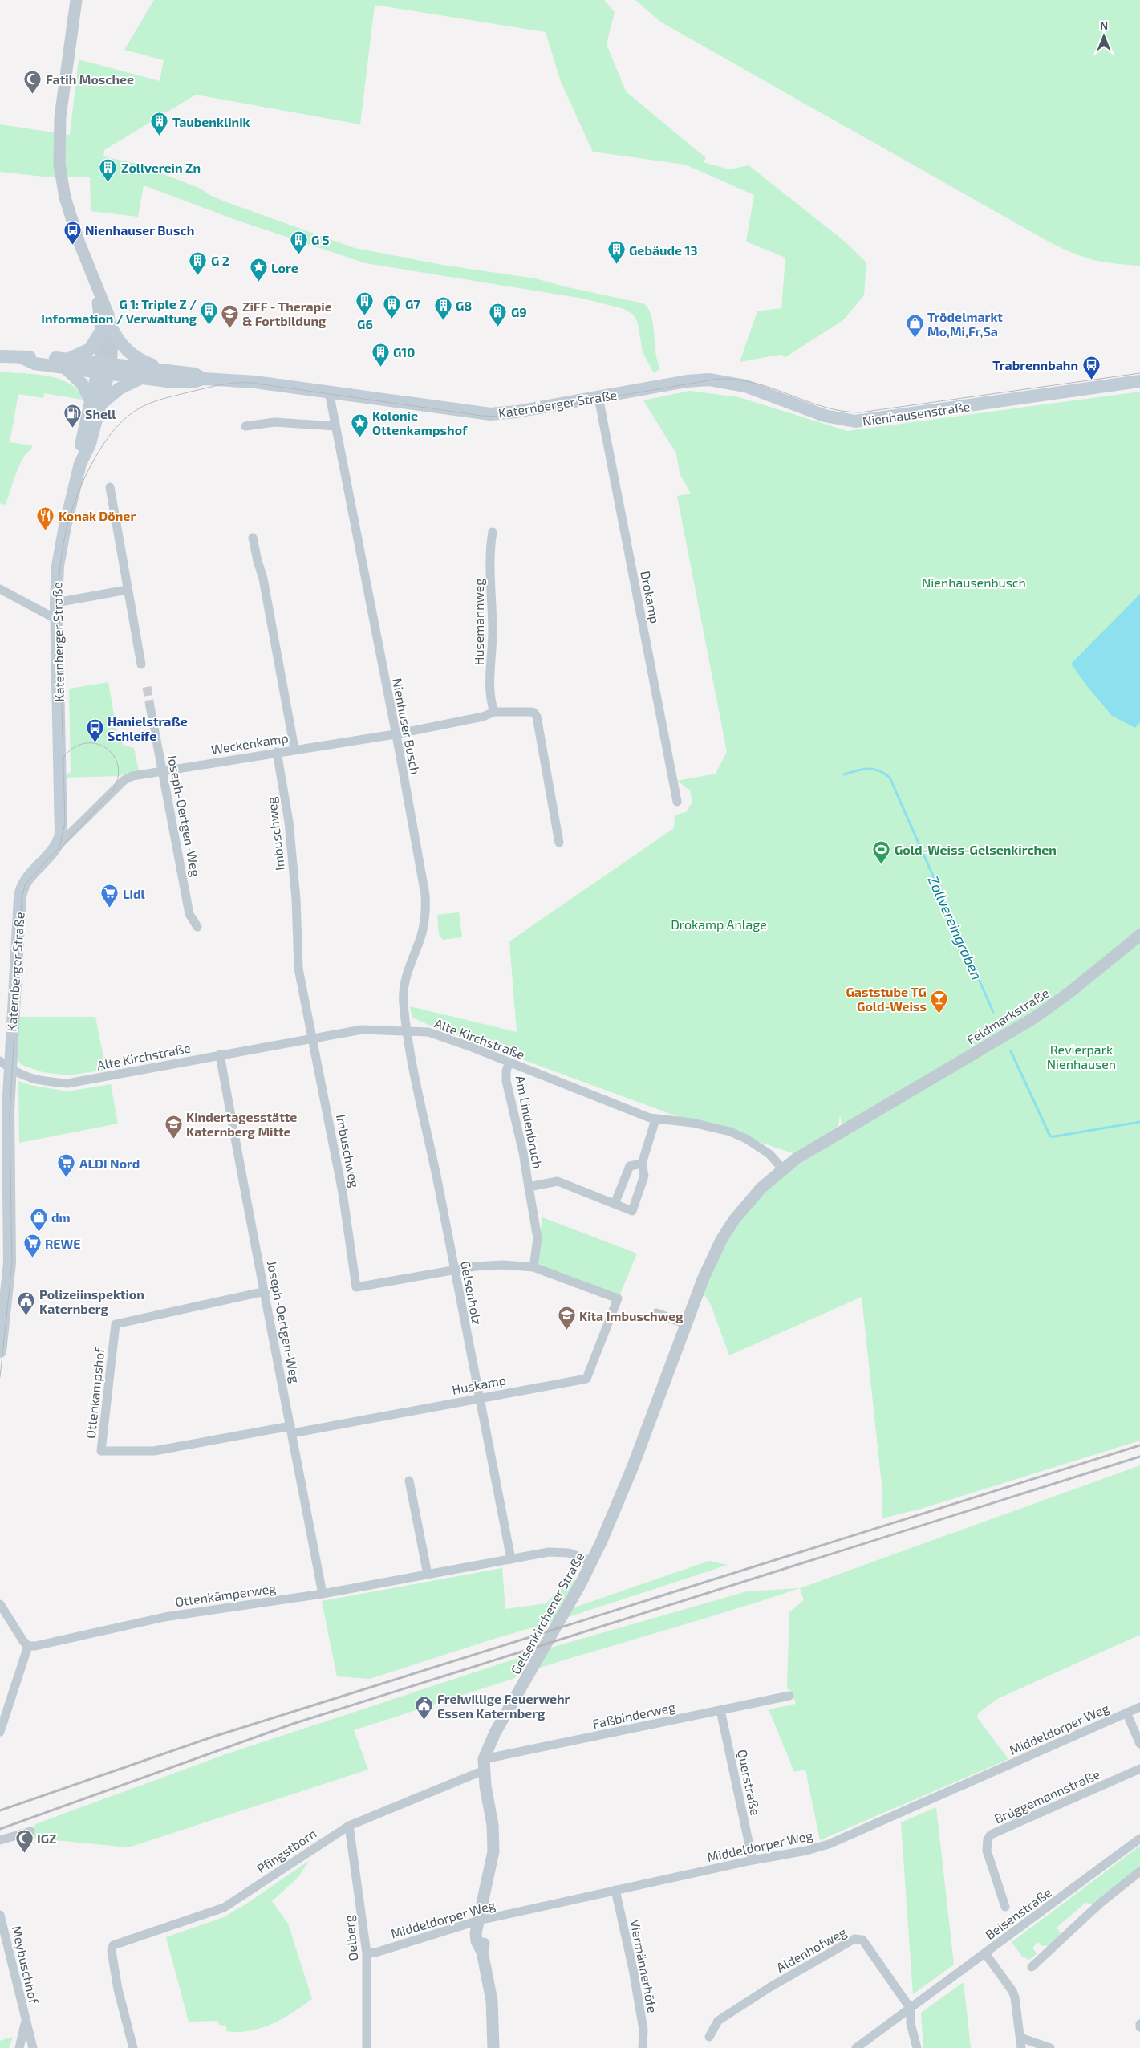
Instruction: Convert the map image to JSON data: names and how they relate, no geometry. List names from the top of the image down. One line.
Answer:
{"streets":{"main road":["Katernberger Straße","Nienhausenstraße"],"street":["Drokamp","Husemannweg","Nienhuser Busch","Weckenkamp","Joseph-Oertgen-Weg","Imbuschweg","Feldmarkstraße","Alte Kirchstraße","Am Lindenbruch","Gelsenholz","Huskamp","Ottenkampshof","Ottenkämperweg","Gelsenkirchener Straße","Faßbinderweg","Middeldorper Weg","Querstraße","Brüggemannstraße","Pfingstborn","Beisenstraße","Oelberg","Aldenhofweg","Meybuschhof","Viermännerhöfe"]},"crossings":[["Katernberger Straße","Nienhausenstraße"],["Katernberger Straße","Drokamp"],["Katernberger Straße","Nienhuser Busch"],["Katernberger Straße","Weckenkamp"],["Katernberger Straße","Alte Kirchstraße"],["Nienhuser Busch","Weckenkamp"],["Nienhuser Busch","Alte Kirchstraße"],["Nienhuser Busch","Gelsenholz"],["Weckenkamp","Joseph-Oertgen-Weg"],["Weckenkamp","Imbuschweg"],["Joseph-Oertgen-Weg","Alte Kirchstraße"],["Joseph-Oertgen-Weg","Huskamp"],["Joseph-Oertgen-Weg","Ottenkampshof"],["Joseph-Oertgen-Weg","Ottenkämperweg"],["Imbuschweg","Alte Kirchstraße"],["Imbuschweg","Am Lindenbruch"],["Imbuschweg","Gelsenholz"],["Imbuschweg","Huskamp"],["Feldmarkstraße","Gelsenkirchener Straße"],["Alte Kirchstraße","Am Lindenbruch"],["Alte Kirchstraße","Gelsenholz"],["Alte Kirchstraße","Gelsenkirchener Straße"],["Gelsenholz","Huskamp"],["Gelsenholz","Ottenkämperweg"],["Huskamp","Ottenkampshof"],["Ottenkämperweg","Gelsenkirchener Straße"],["Gelsenkirchener Straße","Faßbinderweg"],["Gelsenkirchener Straße","Pfingstborn"],["Faßbinderweg","Querstraße"],["Faßbinderweg","Pfingstborn"],["Middeldorper Weg","Querstraße"],["Middeldorper Weg","Oelberg"],["Middeldorper Weg","Viermännerhöfe"],["Pfingstborn","Oelberg"],["Beisenstraße","Aldenhofweg"]],"water":["Zollvereingraben"],"parks":["Nienhausenbusch","Drokamp Anlage","Revierpark Nienhausen"],"places":{"mosque":["Fatih Moschee","IGZ"],"building":["Taubenklinik","Zollverein Zn","G 5","Gebäude 13","G 2","G6","G7","G8","G 1: Triple Z / Information / Verwaltung","G9","G10"],"bus stop":["Nienhauser Busch","Trabrennbahn","Hanielstraße Schleife"],"place":["Lore","Kolonie Ottenkampshof"],"school or university":["ZiFF - Therapie & Fortbildung","Kindertagesstätte Katernberg Mitte","Kita Imbuschweg"],"shop":["Trödelmarkt Mo,Mi,Fr,Sa","dm"],"fuel station":["Shell"],"restaurant":["Konak Döner"],"sports":["Gold-Weiss-Gelsenkirchen"],"supermarket":["Lidl","ALDI Nord","REWE"],"bar":["Gaststube TG Gold-Weiss"],"public building":["Polizeiinspektion Katernberg","Freiwillige Feuerwehr Essen Katernberg"]},"north":"top"}
